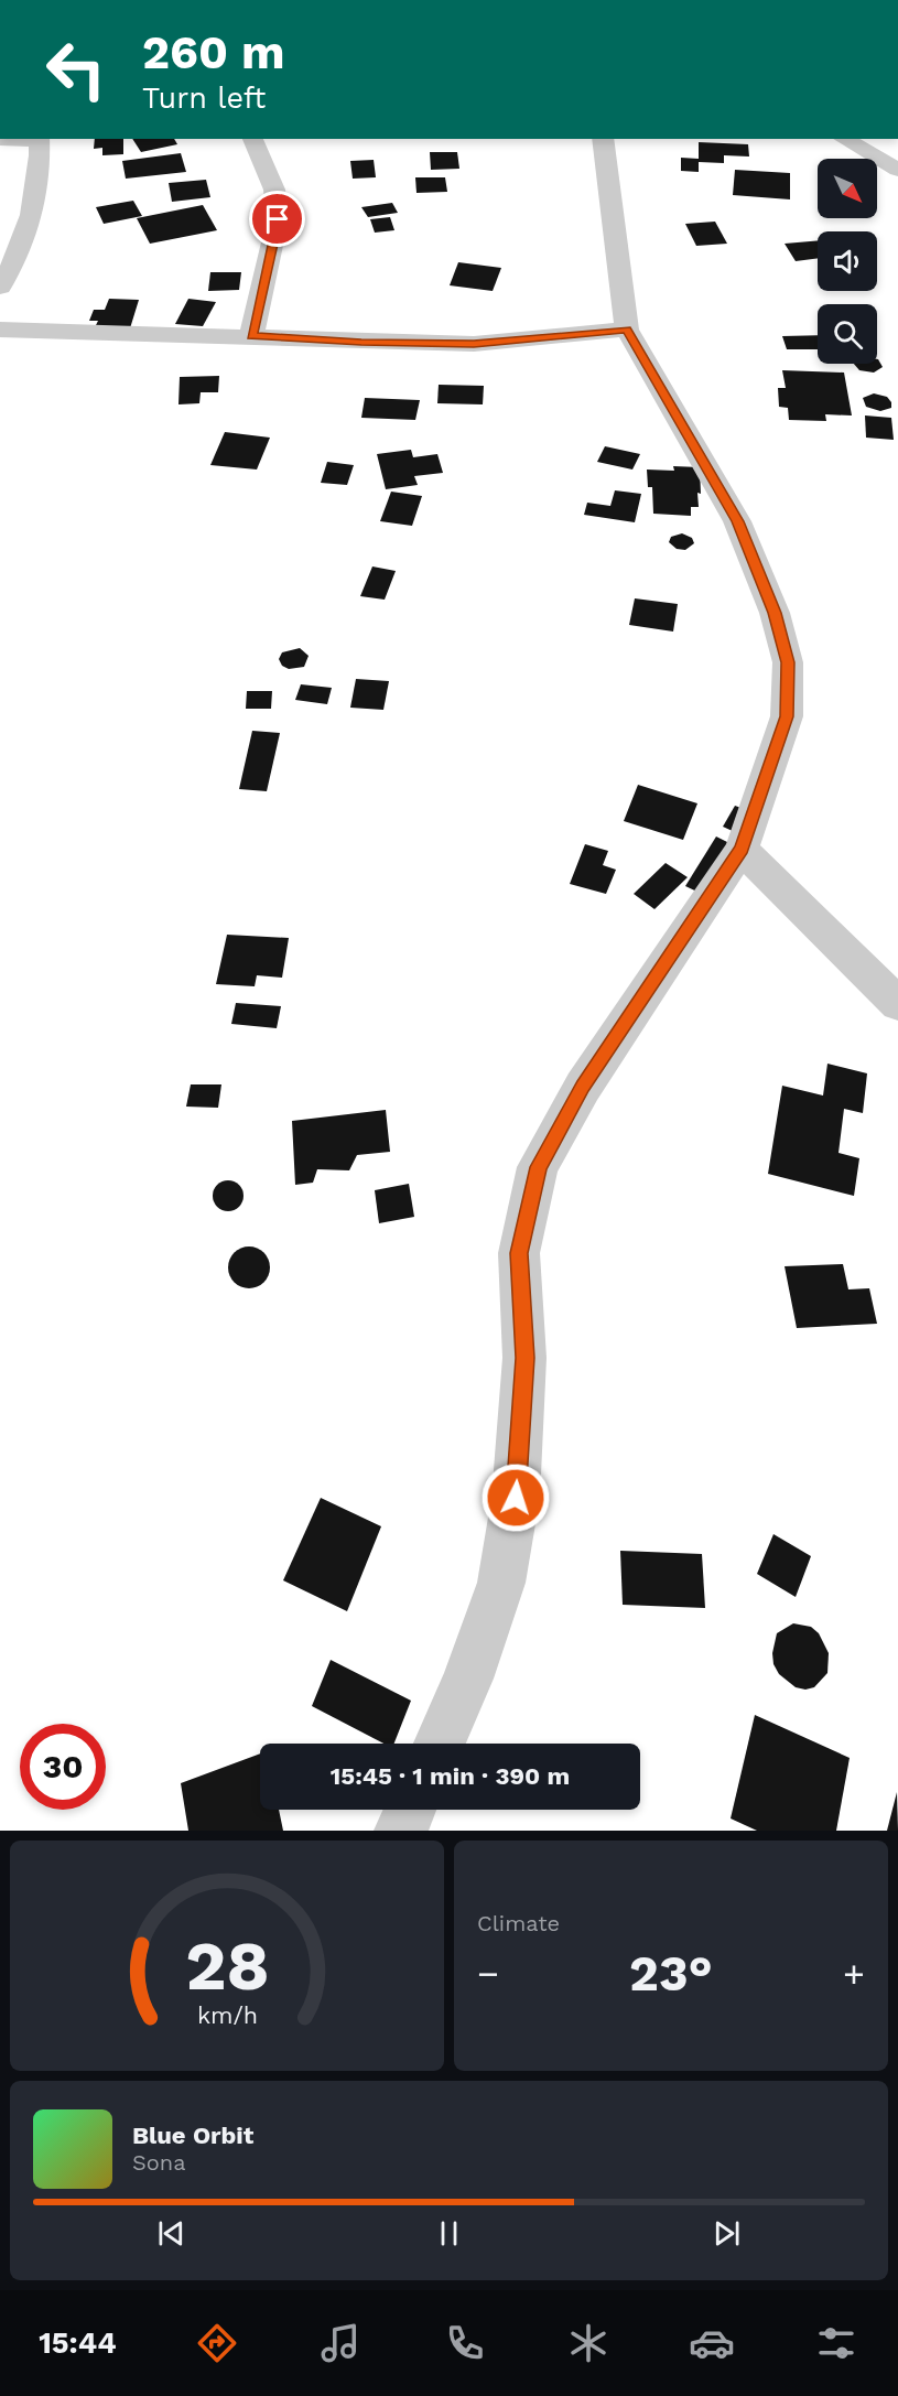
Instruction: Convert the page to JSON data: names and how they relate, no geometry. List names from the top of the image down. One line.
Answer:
{"north":"bottom right","page":{"turn":["260 m","Turn left"],"limit":"30","trip":"15:45 · 1 min · 390 m","tile":"Climate","heat":["−","23°","+"],"song":["Blue Orbit","Sona"],"tabs":"15:44","gauge":["28","km/h"]}}
